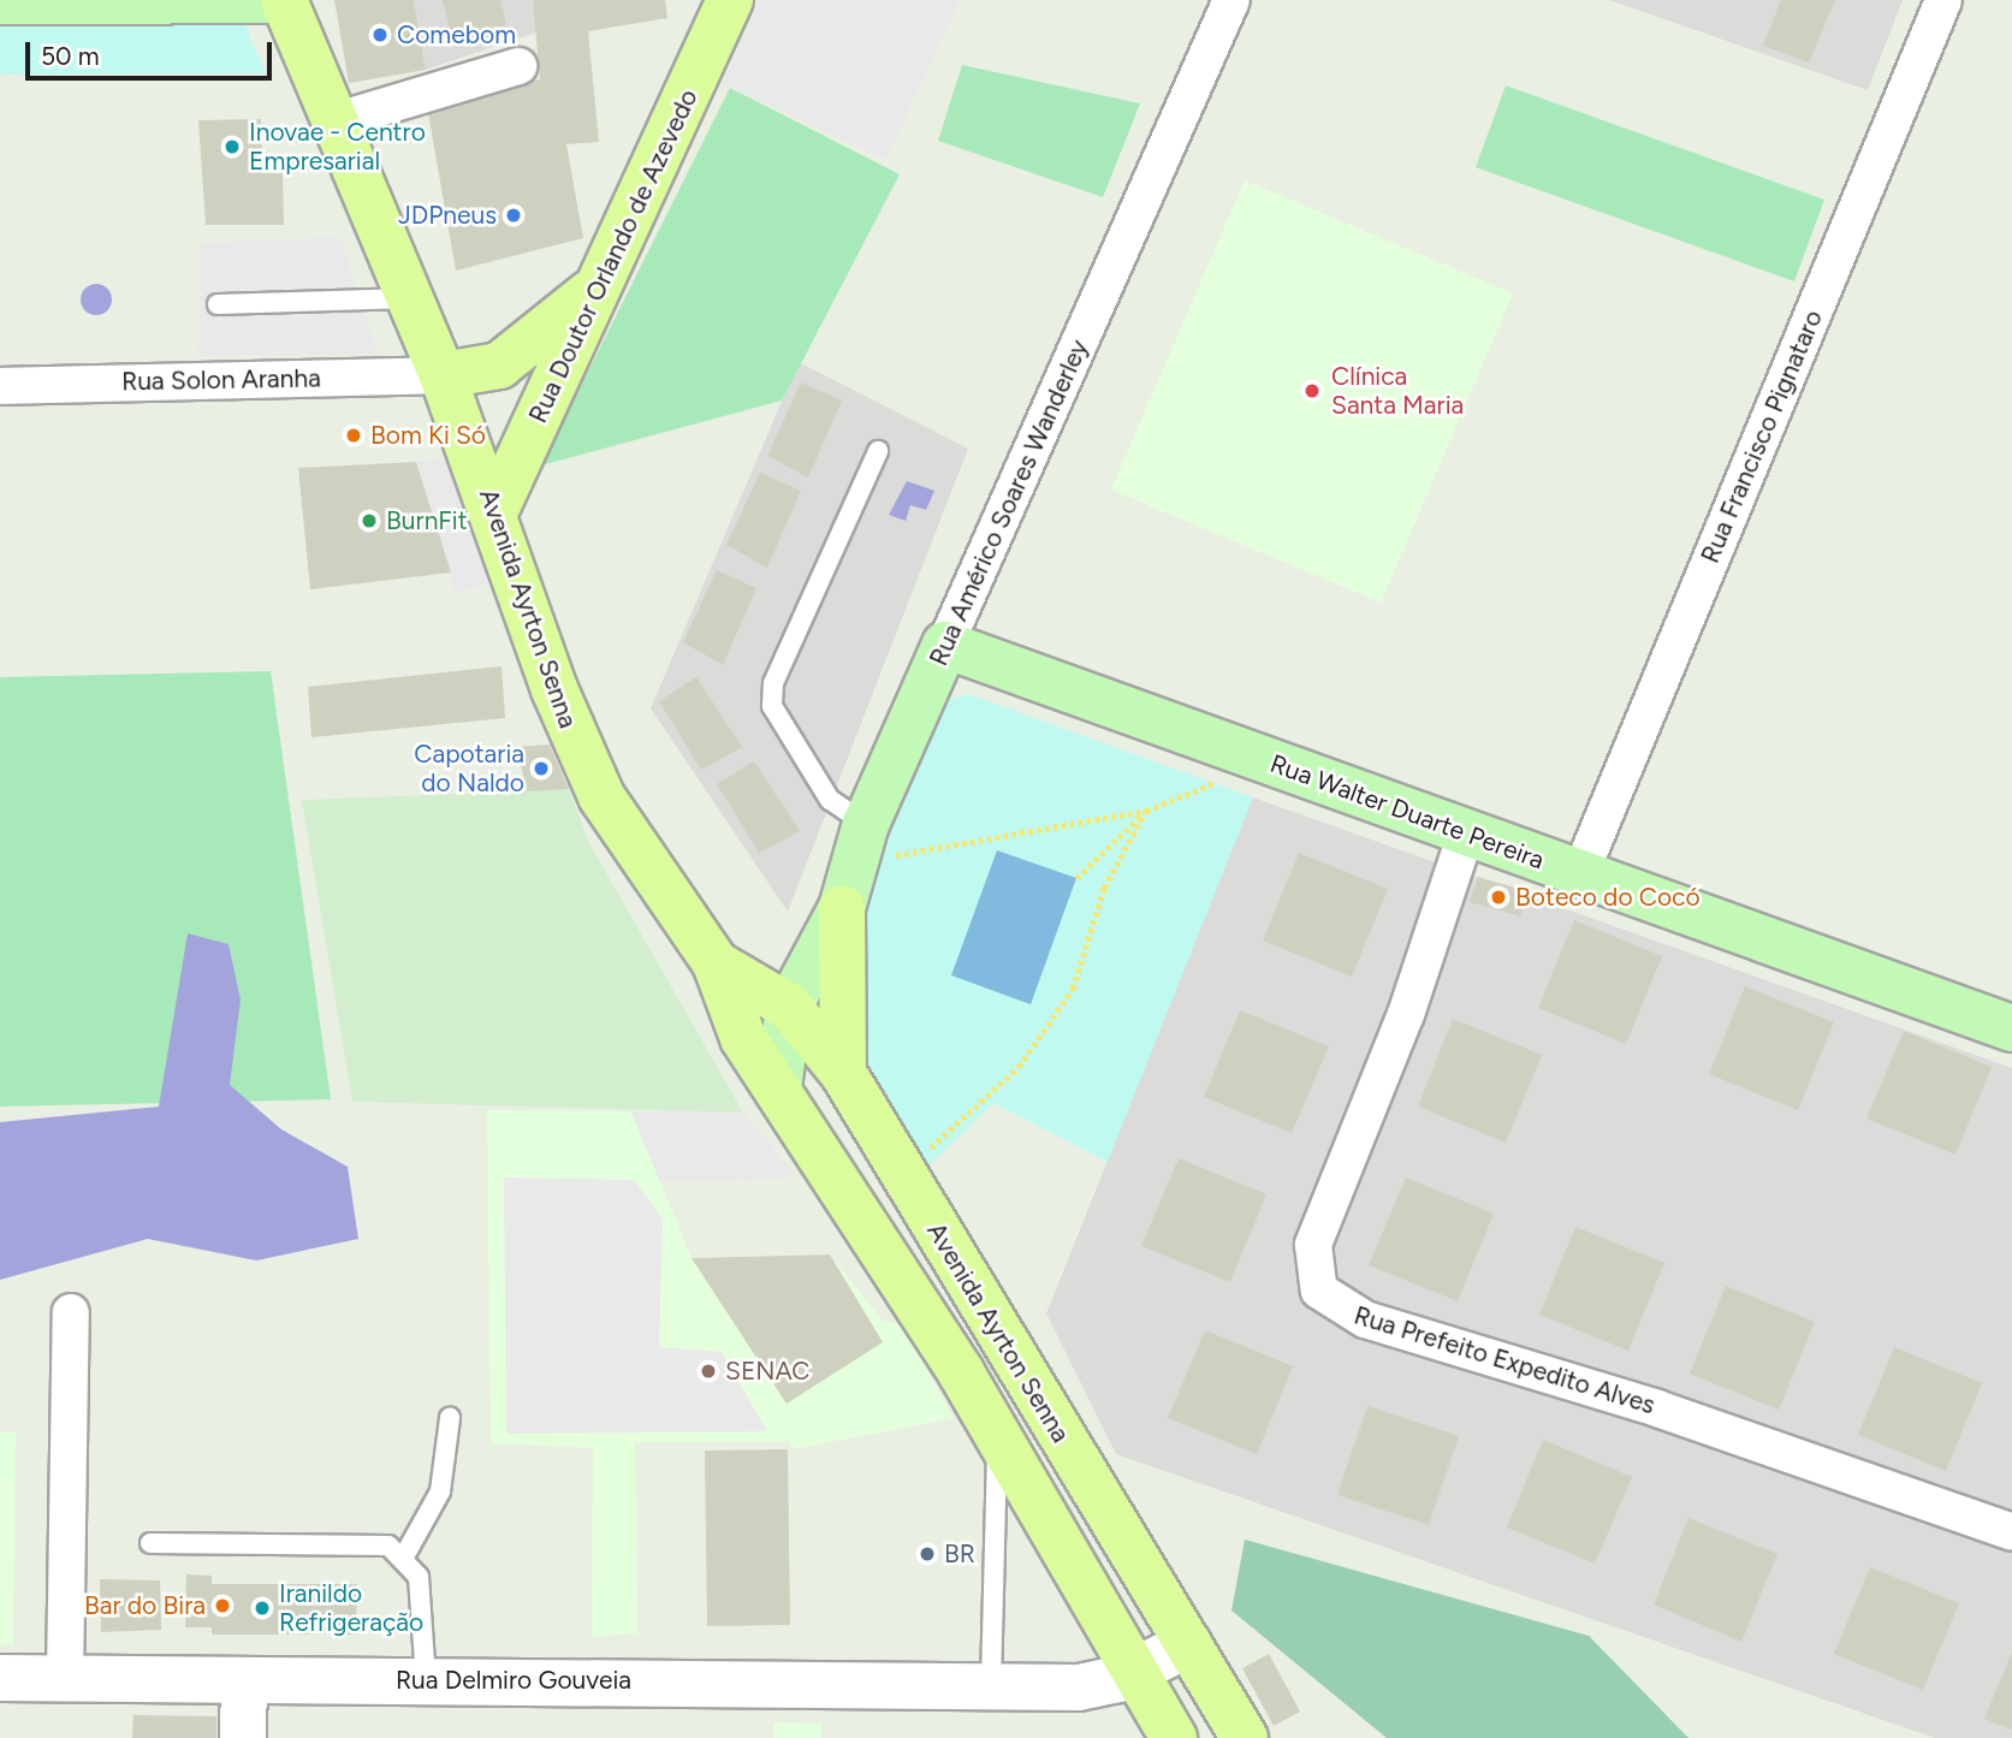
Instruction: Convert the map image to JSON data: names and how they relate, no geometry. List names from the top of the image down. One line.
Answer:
{"streets":{"main road":["Rua Doutor Orlando de Azevedo","Rua Américo Soares Wanderley","Avenida Ayrton Senna","Rua Walter Duarte Pereira"],"street":["Rua Solon Aranha","Rua Francisco Pignataro","Rua Prefeito Expedito Alves","Rua Delmiro Gouveia"]},"crossings":[["Rua Doutor Orlando de Azevedo","Avenida Ayrton Senna"],["Rua Solon Aranha","Avenida Ayrton Senna"],["Rua Francisco Pignataro","Rua Walter Duarte Pereira"],["Rua Américo Soares Wanderley","Avenida Ayrton Senna"],["Rua Américo Soares Wanderley","Rua Walter Duarte Pereira"],["Avenida Ayrton Senna","Rua Delmiro Gouveia"],["Rua Walter Duarte Pereira","Rua Prefeito Expedito Alves"]],"places":["Comebom","Inovae - Centro Empresarial","JDPneus","Clínica Santa Maria","Bom Ki Só","BurnFit","Capotaria do Naldo","Boteco do Cocó","SENAC","BR","Bar do Bira","Iranildo Refrigeração"],"scale_bar":"50 m"}
